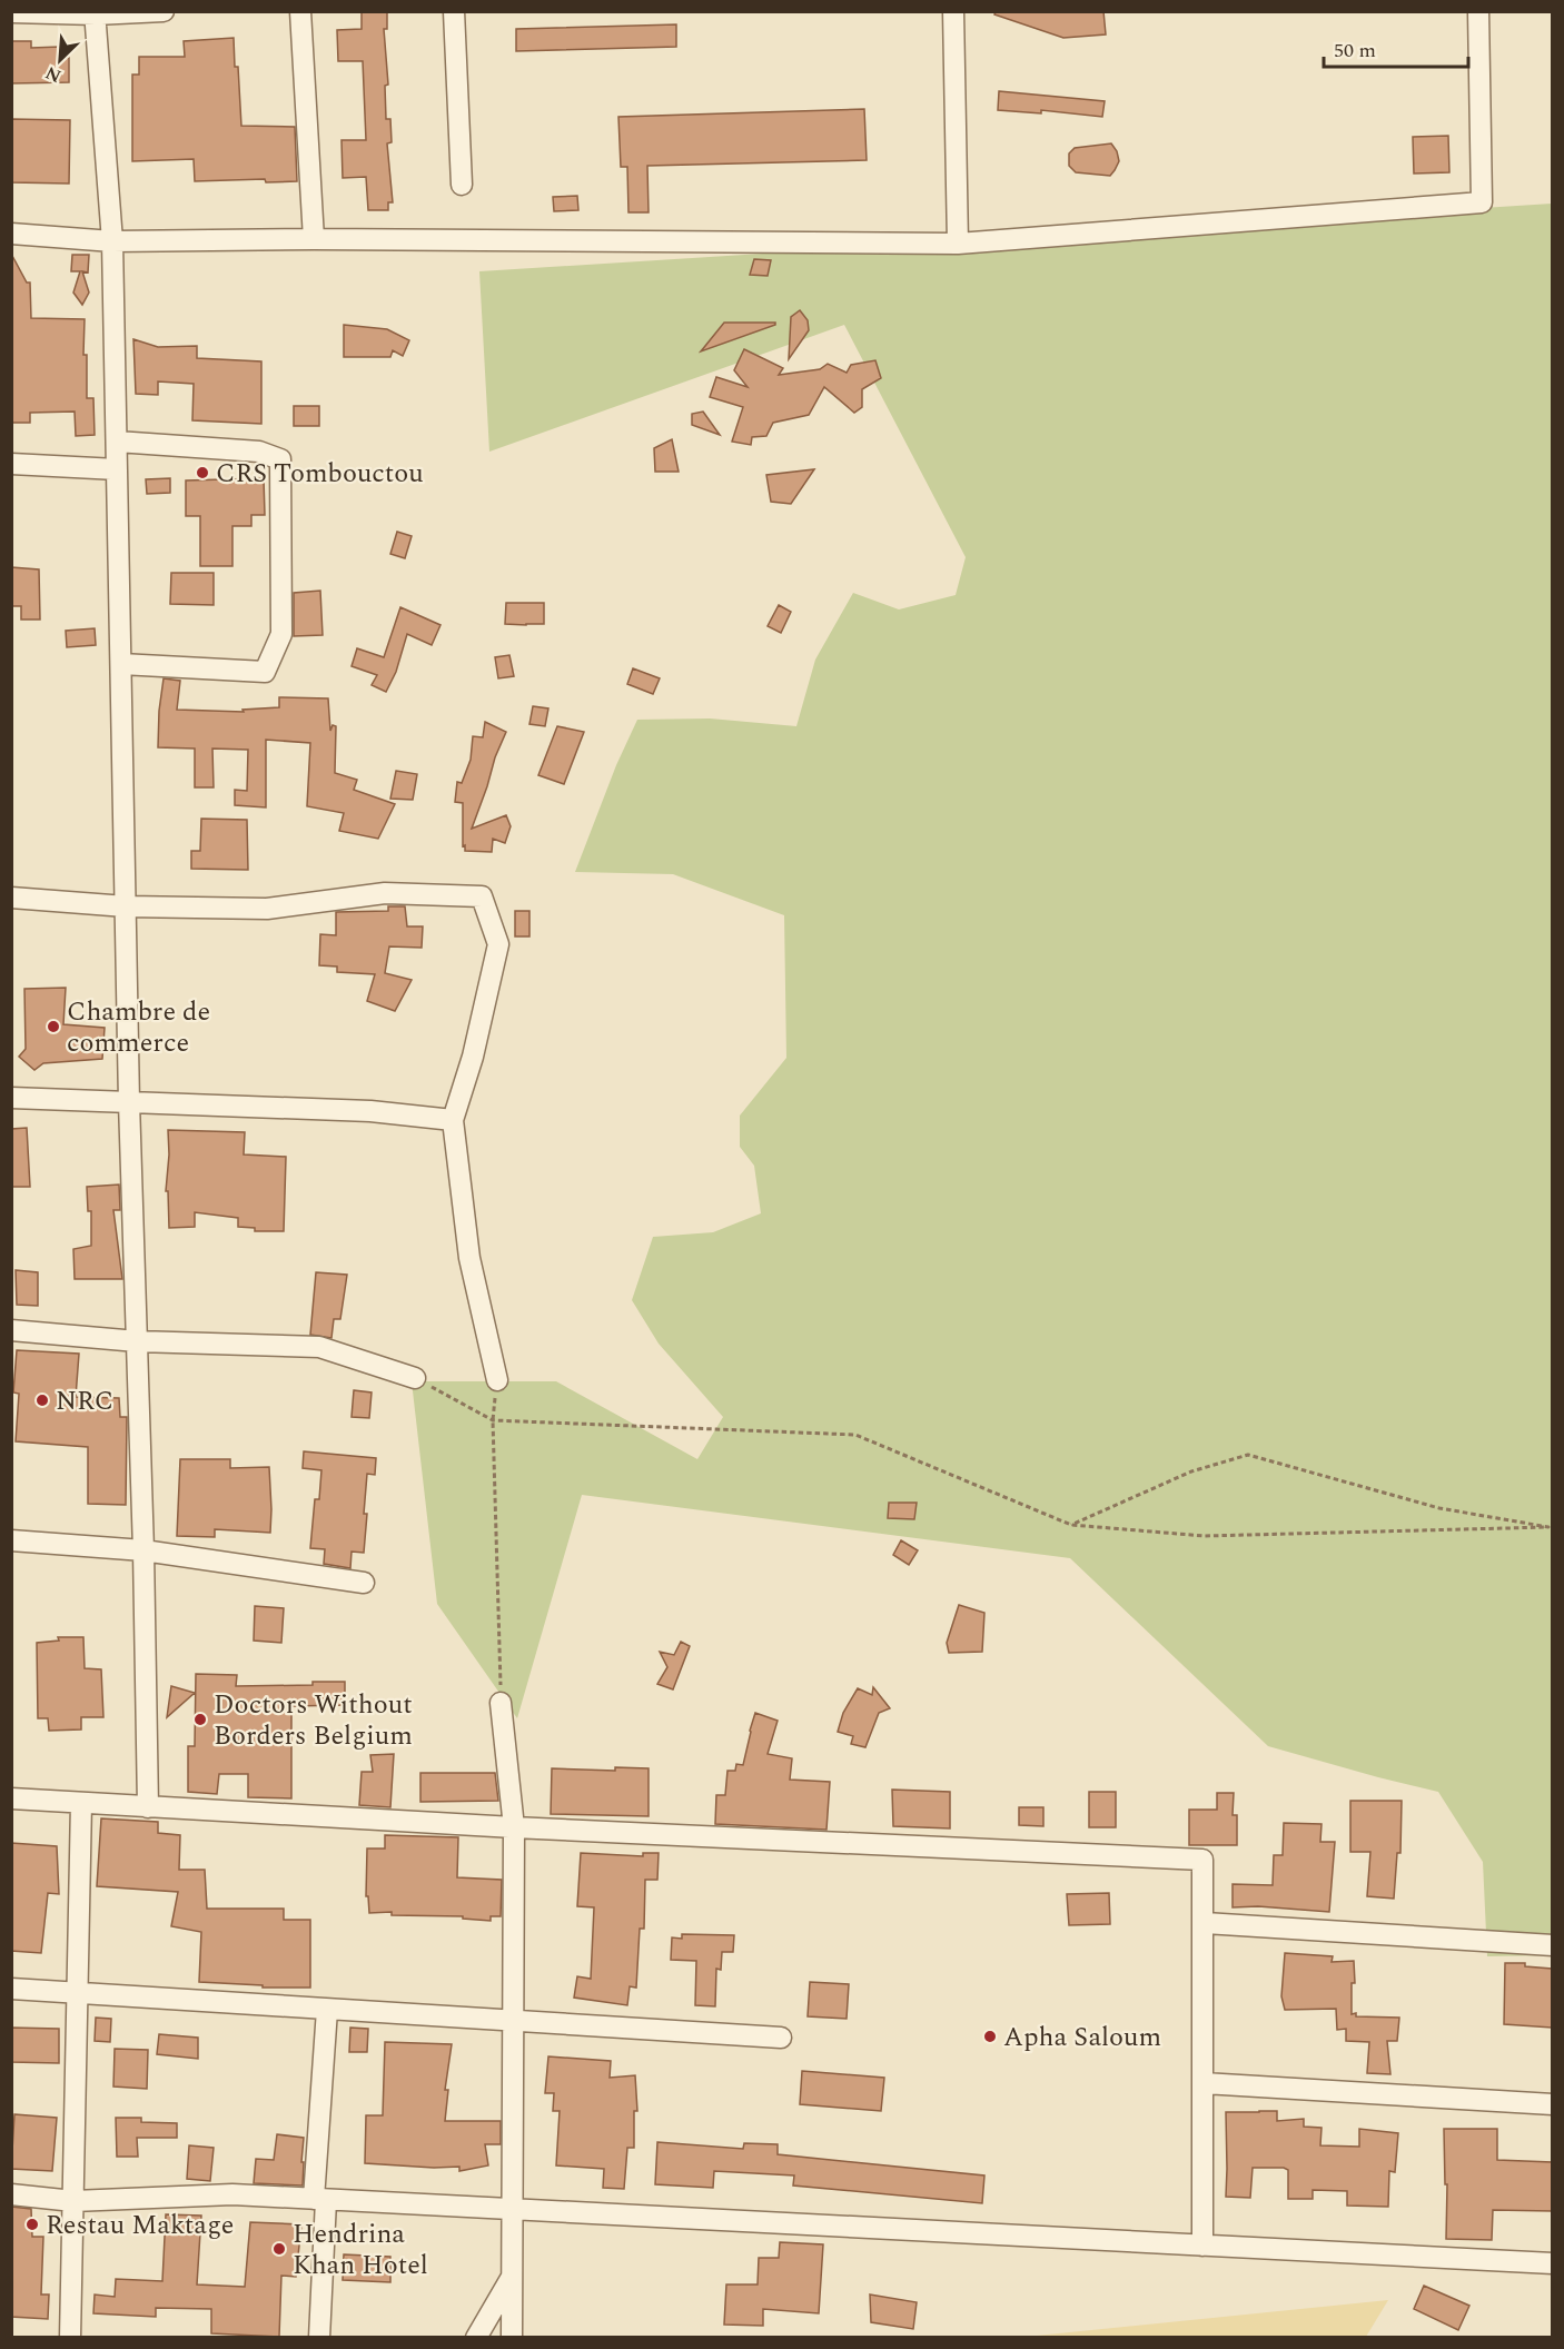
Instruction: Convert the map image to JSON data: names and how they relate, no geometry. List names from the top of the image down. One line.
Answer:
{"places":["CRS Tombouctou","Chambre de commerce","NRC","Doctors Without Borders Belgium","Apha Saloum","Restau Maktage","Hendrina Khan Hotel"],"scale_bar":"50 m","north":"bottom left"}
